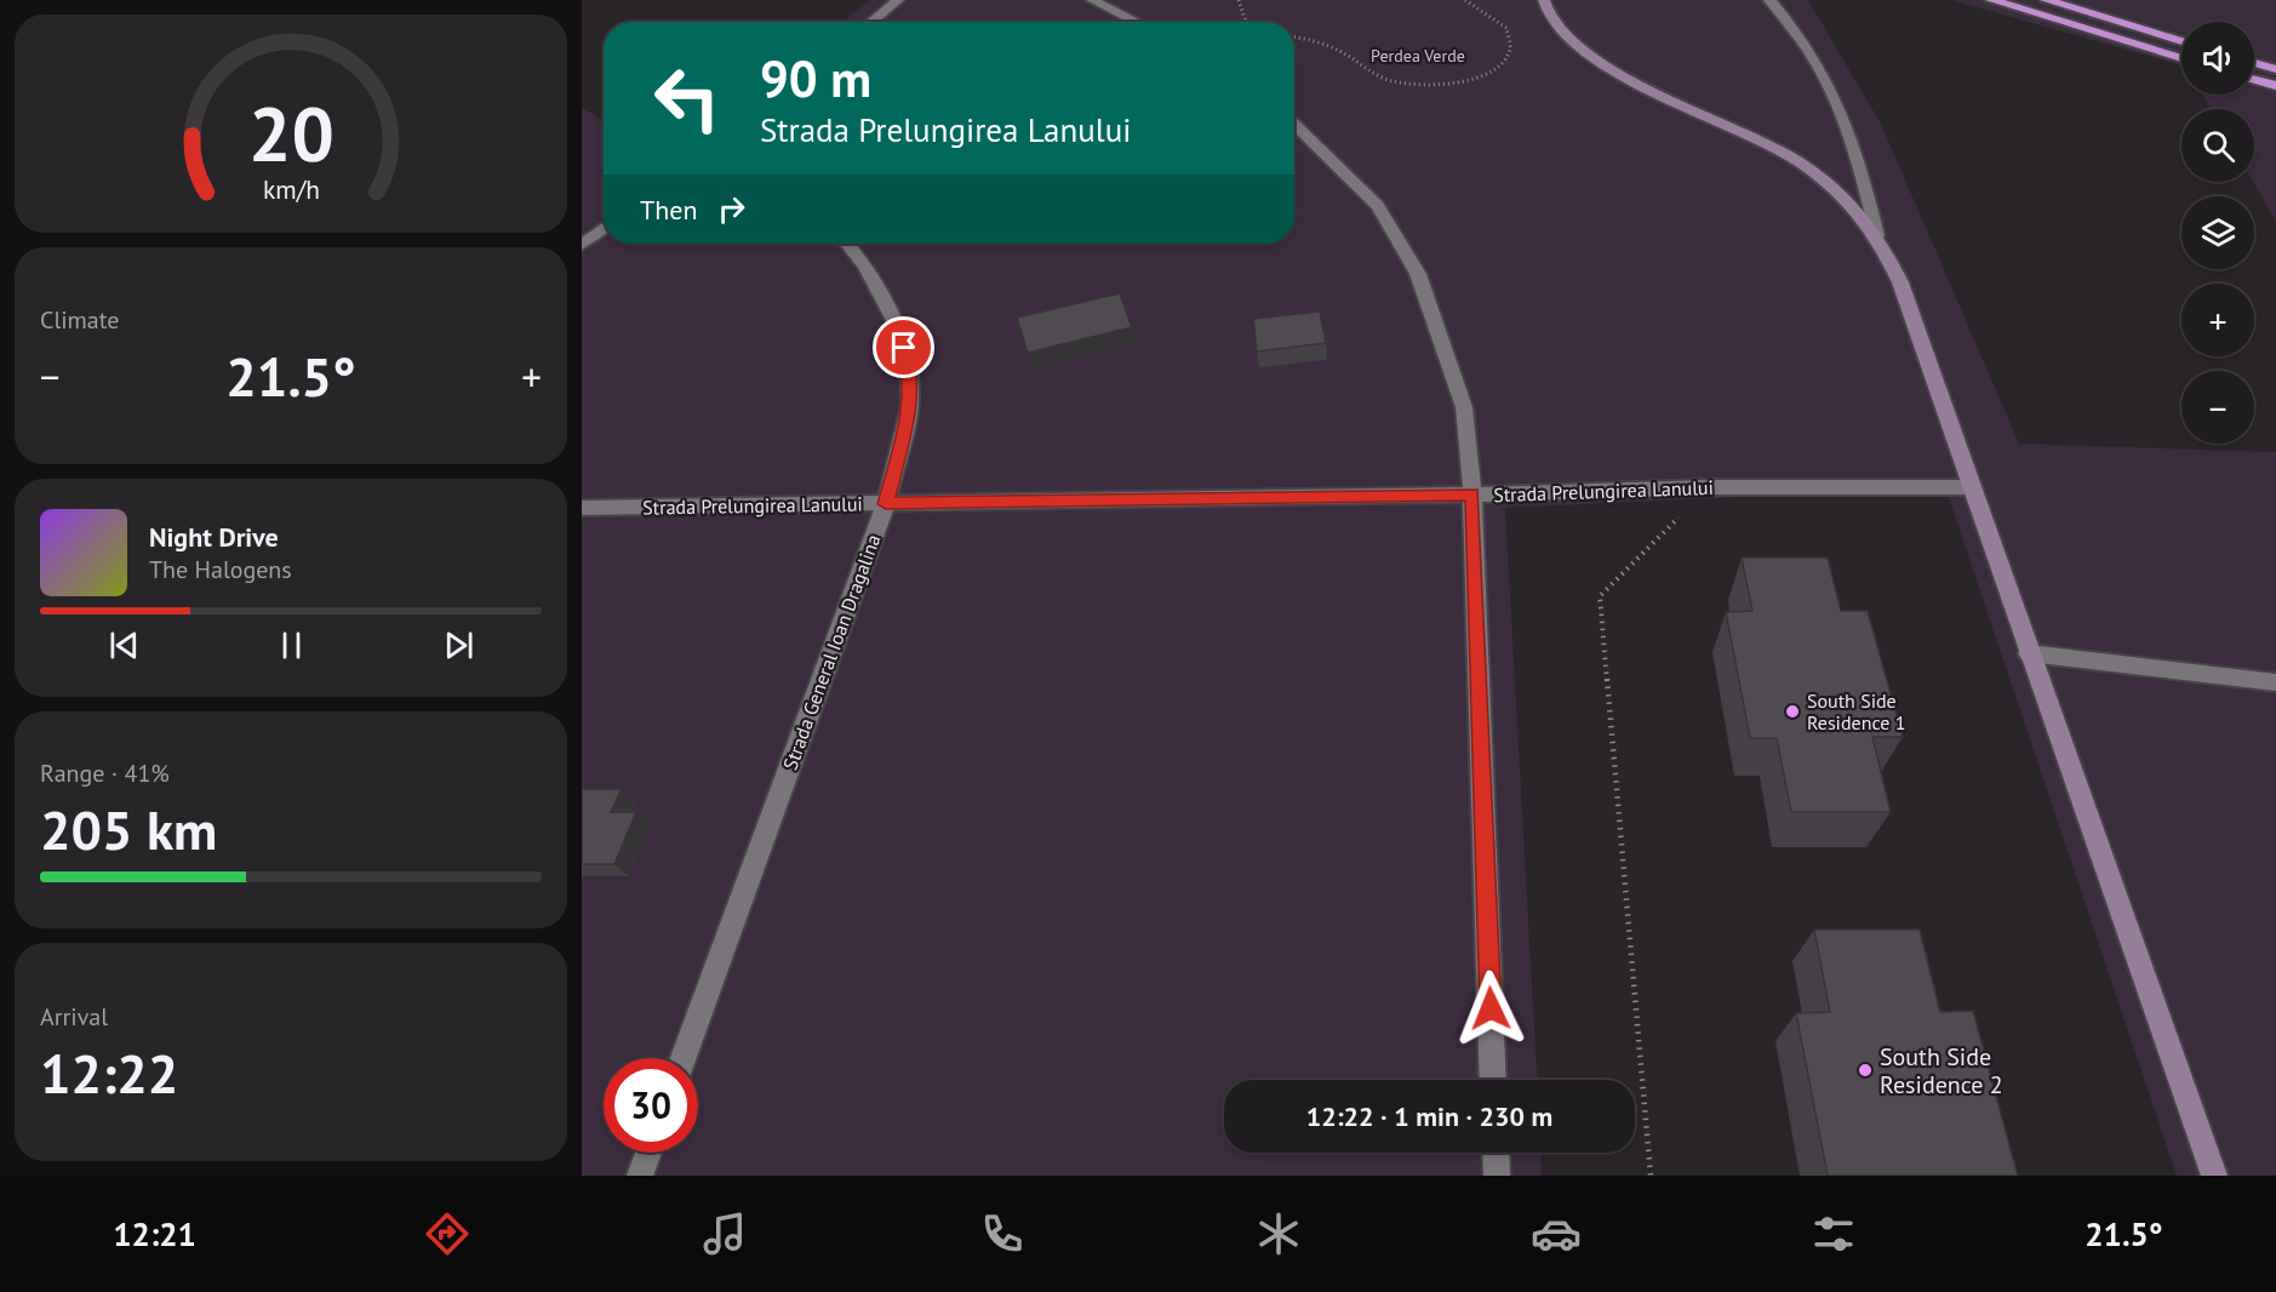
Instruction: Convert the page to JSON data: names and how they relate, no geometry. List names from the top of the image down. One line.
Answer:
{"streets":{"street":["Strada Prelungirea Lanului","Strada General Ioan Dragalina"]},"crossings":[["Strada Prelungirea Lanului","Strada General Ioan Dragalina"]],"parks":["Perdea Verde"],"places":["South Side Residence 1","South Side Residence 2"],"page":{"map_buttons":["+","−"],"turn":["90 m","Strada Prelungirea Lanului"],"then":"Then","tile":["Climate",["Range · 41%","205 km"],["Arrival","12:22"]],"heat":["−","21.5°","+"],"song":["Night Drive","The Halogens"],"limit":"30","trip":"12:22 · 1 min · 230 m","tabs":["12:21","21.5°"],"gauge":["20","km/h"]}}
